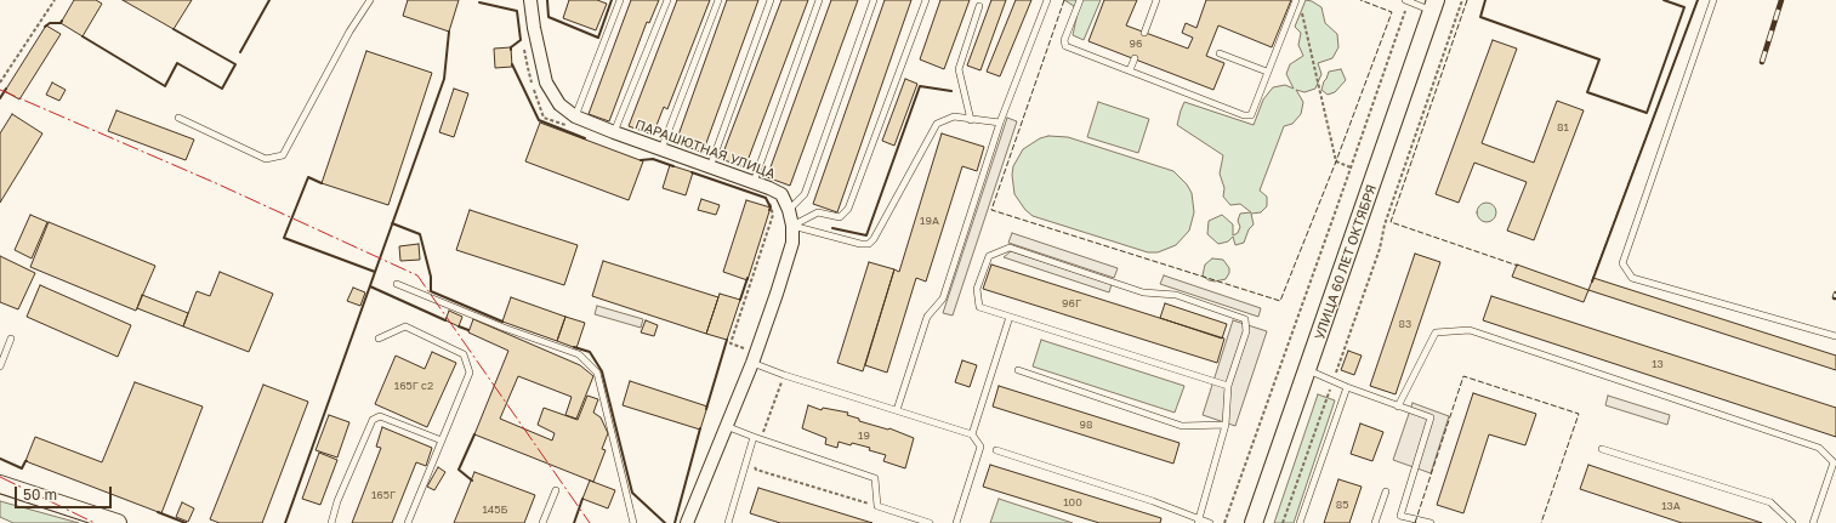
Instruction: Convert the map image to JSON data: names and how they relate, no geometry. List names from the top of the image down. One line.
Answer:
{"streets":{"main road":["УЛИЦА 60 ЛЕТ ОКТЯБРЯ"],"street":["ПАРАШЮТНАЯ УЛИЦА"]},"house_numbers":["96","81","19А","96Г","83","13","165Г с2","98","19","165Г","100","85","13А","145Б"],"scale_bar":"50 m"}
